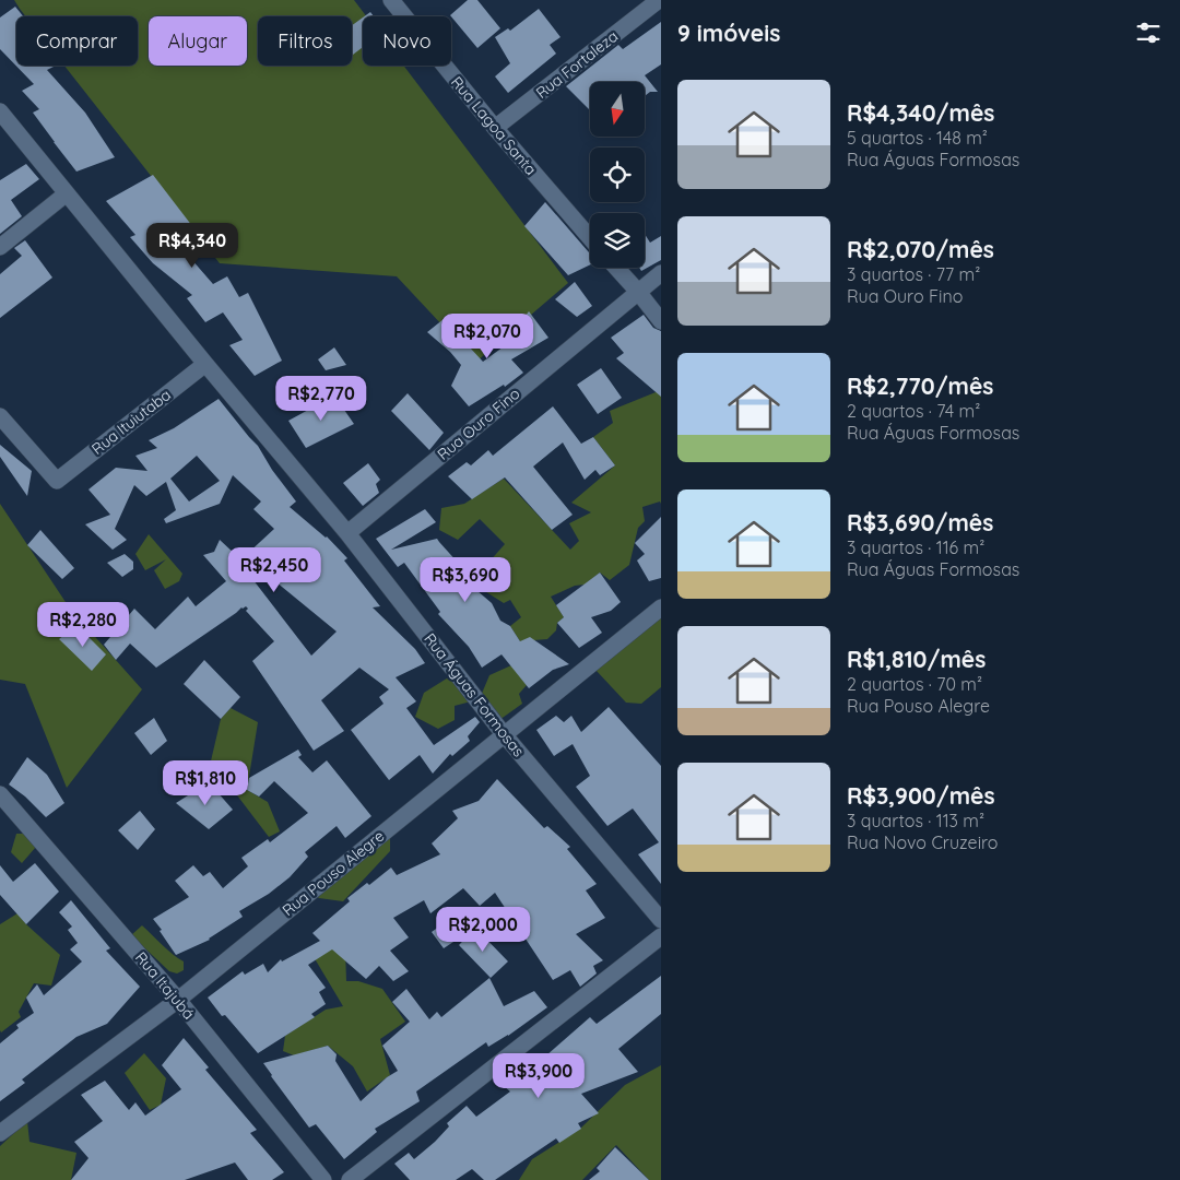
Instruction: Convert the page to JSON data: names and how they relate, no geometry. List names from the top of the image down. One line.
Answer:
{"streets":{"street":["Rua Fortaleza","Rua Lagoa Santa","Rua Ituiutaba","Rua Ouro Fino","Rua Águas Formosas","Rua Pouso Alegre","Rua Itajubá"]},"crossings":[["Rua Fortaleza","Rua Lagoa Santa"],["Rua Ituiutaba","Rua Águas Formosas"],["Rua Ouro Fino","Rua Águas Formosas"],["Rua Águas Formosas","Rua Pouso Alegre"],["Rua Pouso Alegre","Rua Itajubá"]],"north":"bottom","page":{"heading":"9 imóveis","chip":["Comprar","Alugar","Filtros","Novo"],"list":[{"name":"R$4,340/mês","note":"5 quartos · 148 m² · Rua Águas Formosas"},{"name":"R$2,070/mês","note":"3 quartos · 77 m² · Rua Ouro Fino"},{"name":"R$2,770/mês","note":"2 quartos · 74 m² · Rua Águas Formosas"},{"name":"R$3,690/mês","note":"3 quartos · 116 m² · Rua Águas Formosas"},{"name":"R$1,810/mês","note":"2 quartos · 70 m² · Rua Pouso Alegre"},{"name":"R$3,900/mês","note":"3 quartos · 113 m² · Rua Novo Cruzeiro"}],"price":["R$4,340","R$2,070","R$2,770","R$2,450","R$3,690","R$2,280","R$1,810","R$2,000","R$3,900"]}}
